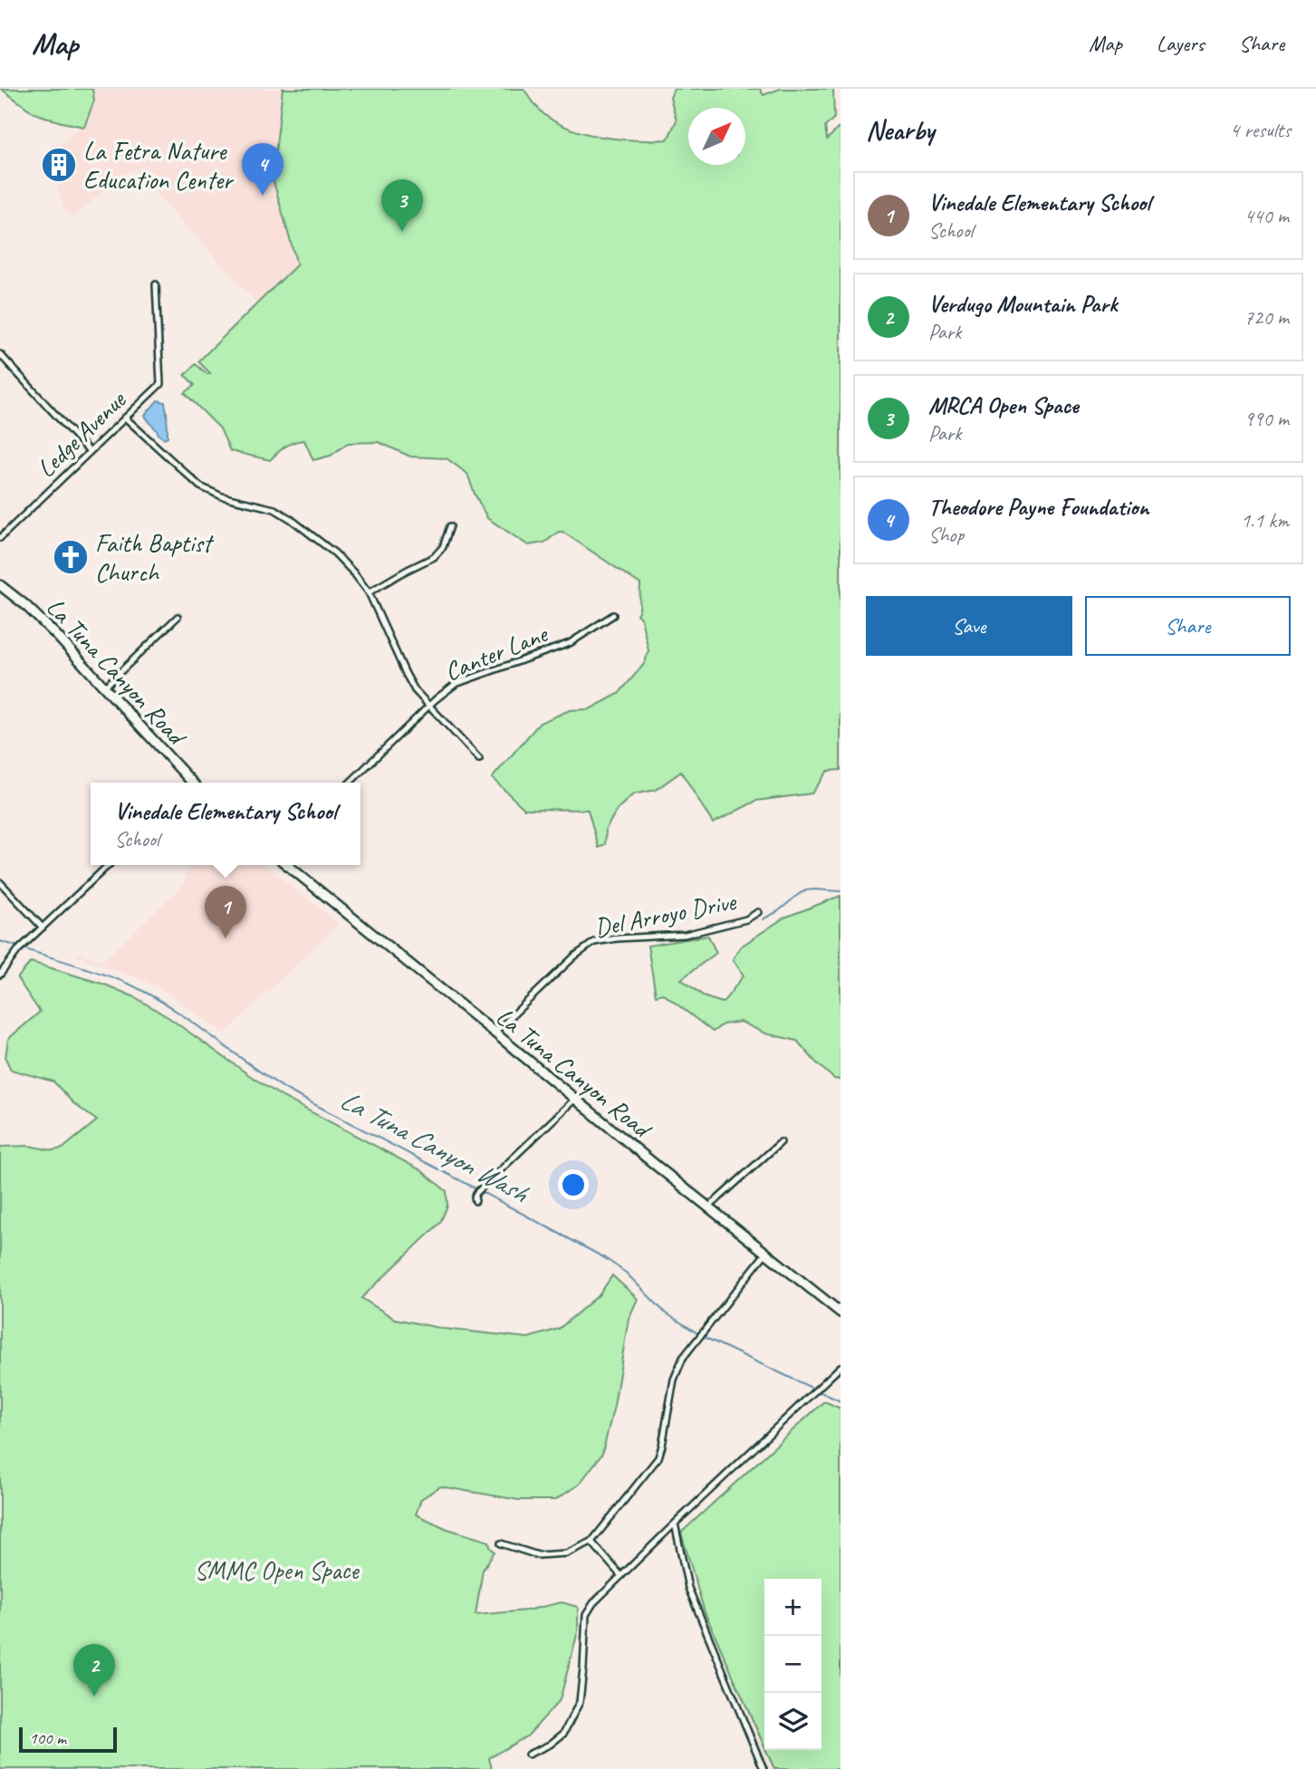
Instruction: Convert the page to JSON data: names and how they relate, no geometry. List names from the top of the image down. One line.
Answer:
{"streets":{"main road":["La Tuna Canyon Road"],"street":["Ledge Avenue","Canter Lane","Del Arroyo Drive"]},"crossings":[["La Tuna Canyon Road","Del Arroyo Drive"]],"water":["La Tuna Canyon Wash"],"parks":["SMMC Open Space"],"places":{"building":["La Fetra Nature Education Center"],"church":["Faith Baptist Church"]},"scale_bar":"100 m","north":"top right","page":{"header":"Map","nav":["Map","Layers","Share"],"heading":["Nearby","4 results"],"pins":["4","3","1","2"],"list":[{"mark":"1","name":"Vinedale Elementary School","note":"School","value":"440 m"},{"mark":"2","name":"Verdugo Mountain Park","note":"Park","value":"720 m"},{"mark":"3","name":"MRCA Open Space","note":"Park","value":"990 m"},{"mark":"4","name":"Theodore Payne Foundation","note":"Shop","value":"1.1 km"}],"buttons":["Save","Share"],"popup":["Vinedale Elementary School","School"],"map_buttons":["+","−"],"scale":"100 m"}}
